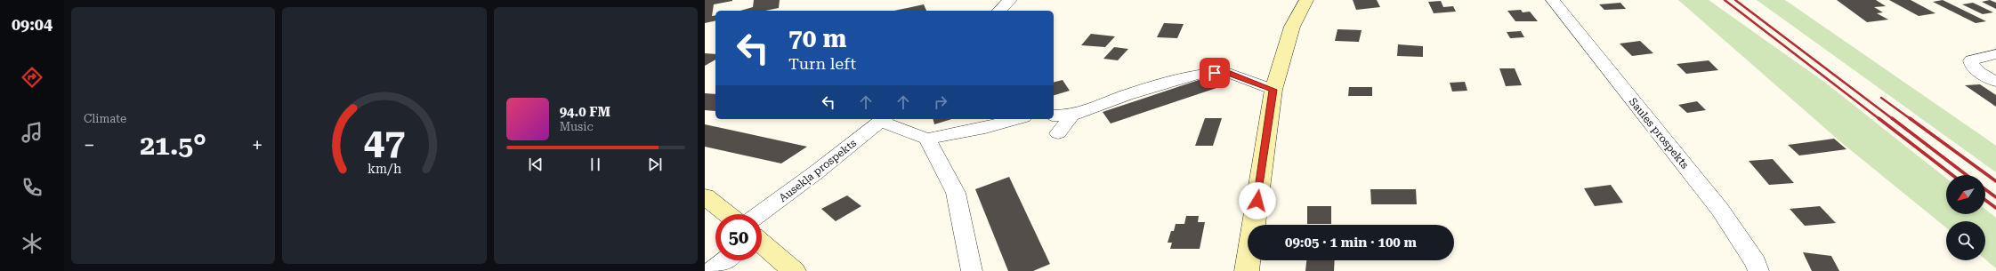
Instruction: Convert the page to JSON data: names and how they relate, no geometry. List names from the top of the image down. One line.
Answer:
{"streets":{"street":["Saules prospekts","Ausekļa prospekts"]},"north":"bottom left","page":{"tabs":"09:04","tile":"Climate","turn":["70 m","Turn left"],"song":["94.0 FM","Music"],"heat":["−","21.5°","+"],"limit":"50","trip":"09:05 · 1 min · 100 m","gauge":["47","km/h"]}}
